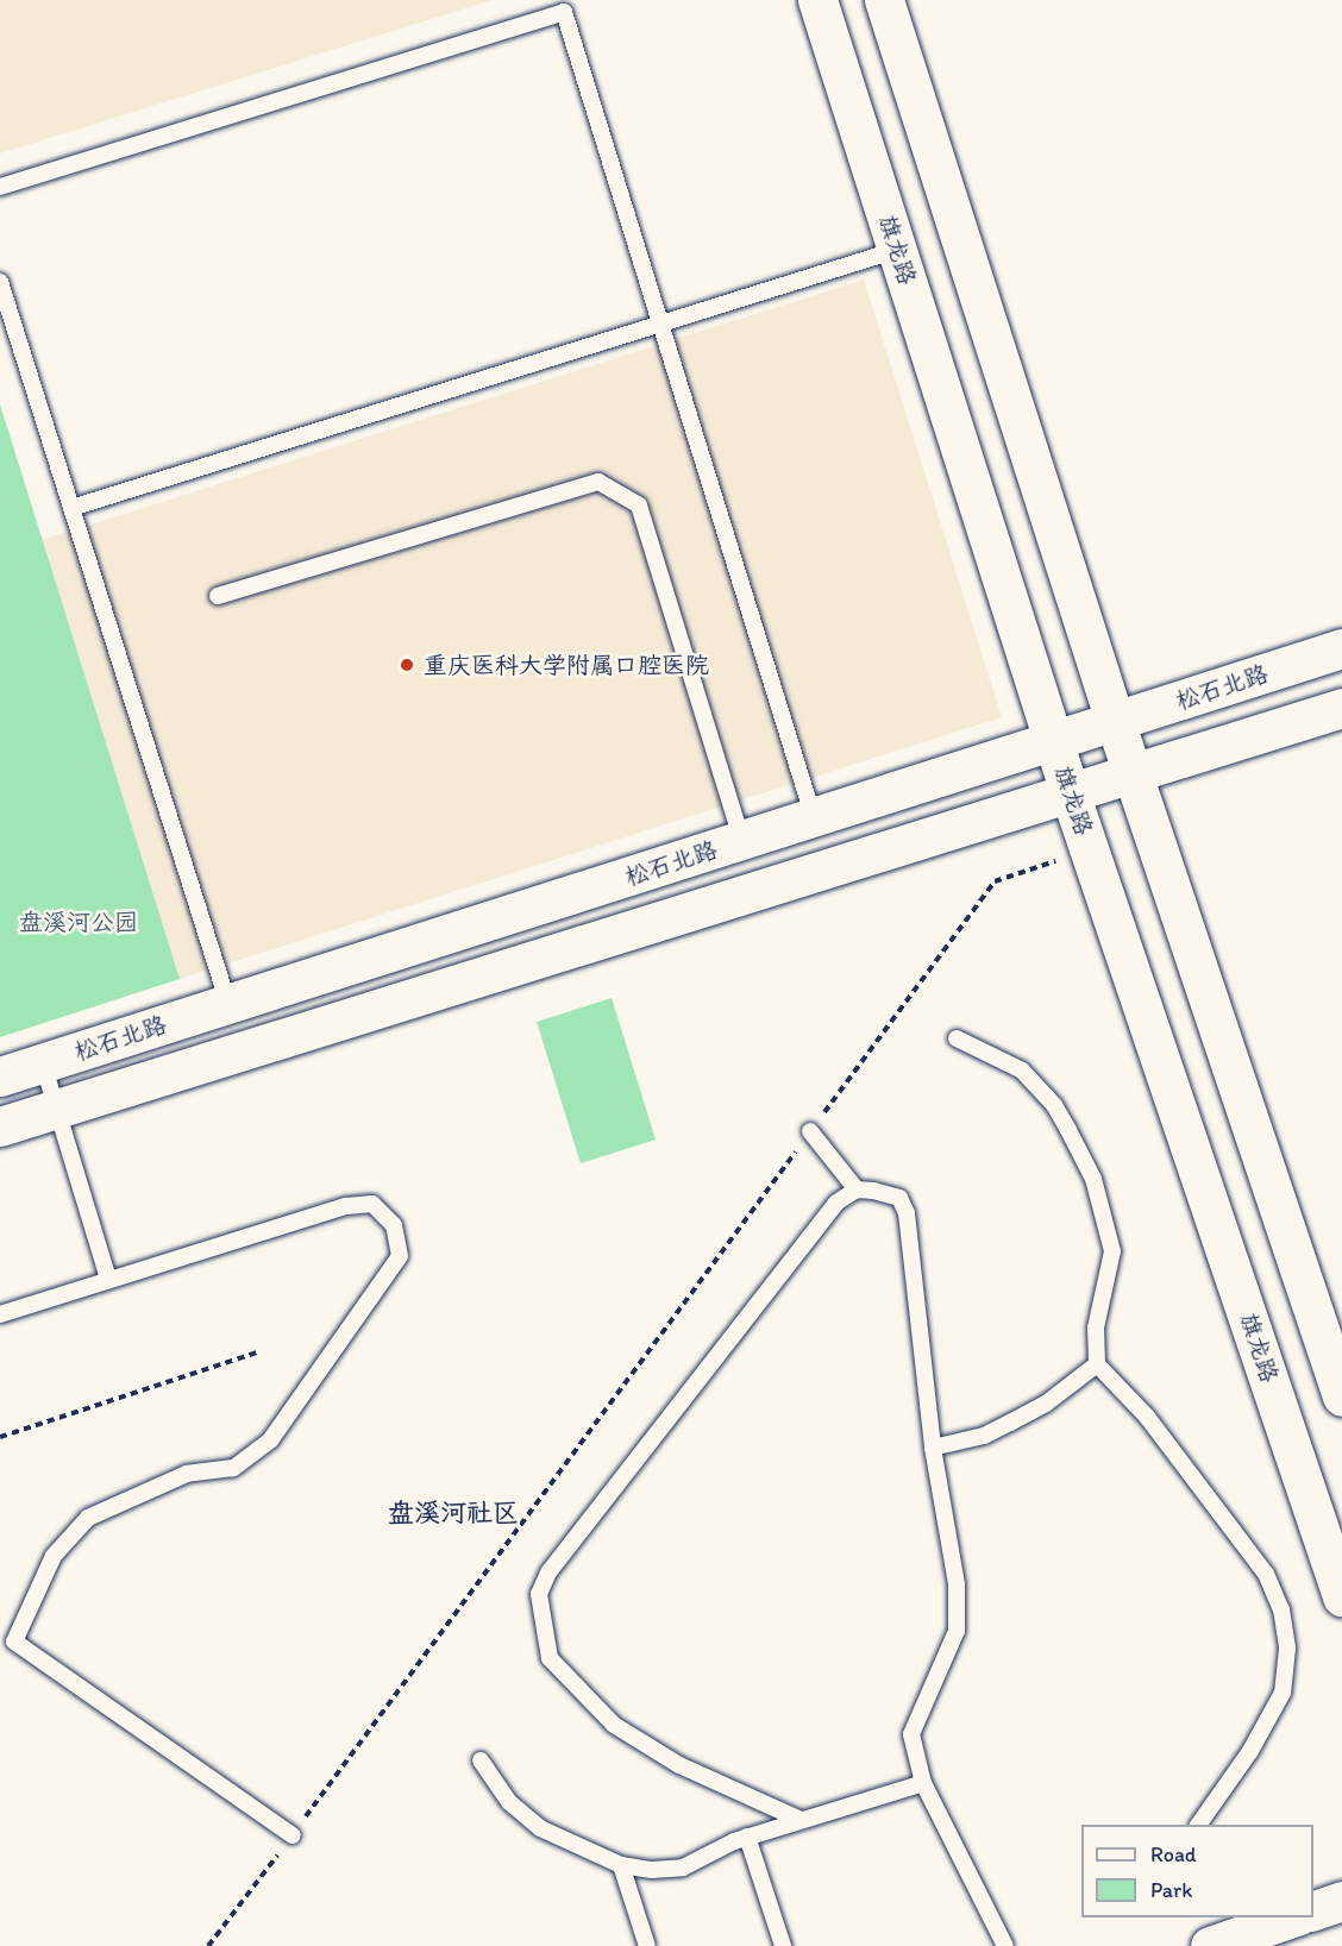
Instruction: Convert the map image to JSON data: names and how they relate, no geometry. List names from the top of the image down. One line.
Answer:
{"streets":{"main road":["旗龙路","松石北路"]},"crossings":[["旗龙路","松石北路"]],"districts":["盘溪河社区"],"parks":["盘溪河公园"],"places":["重庆医科大学附属口腔医院"],"legend":["Road","Park"]}
